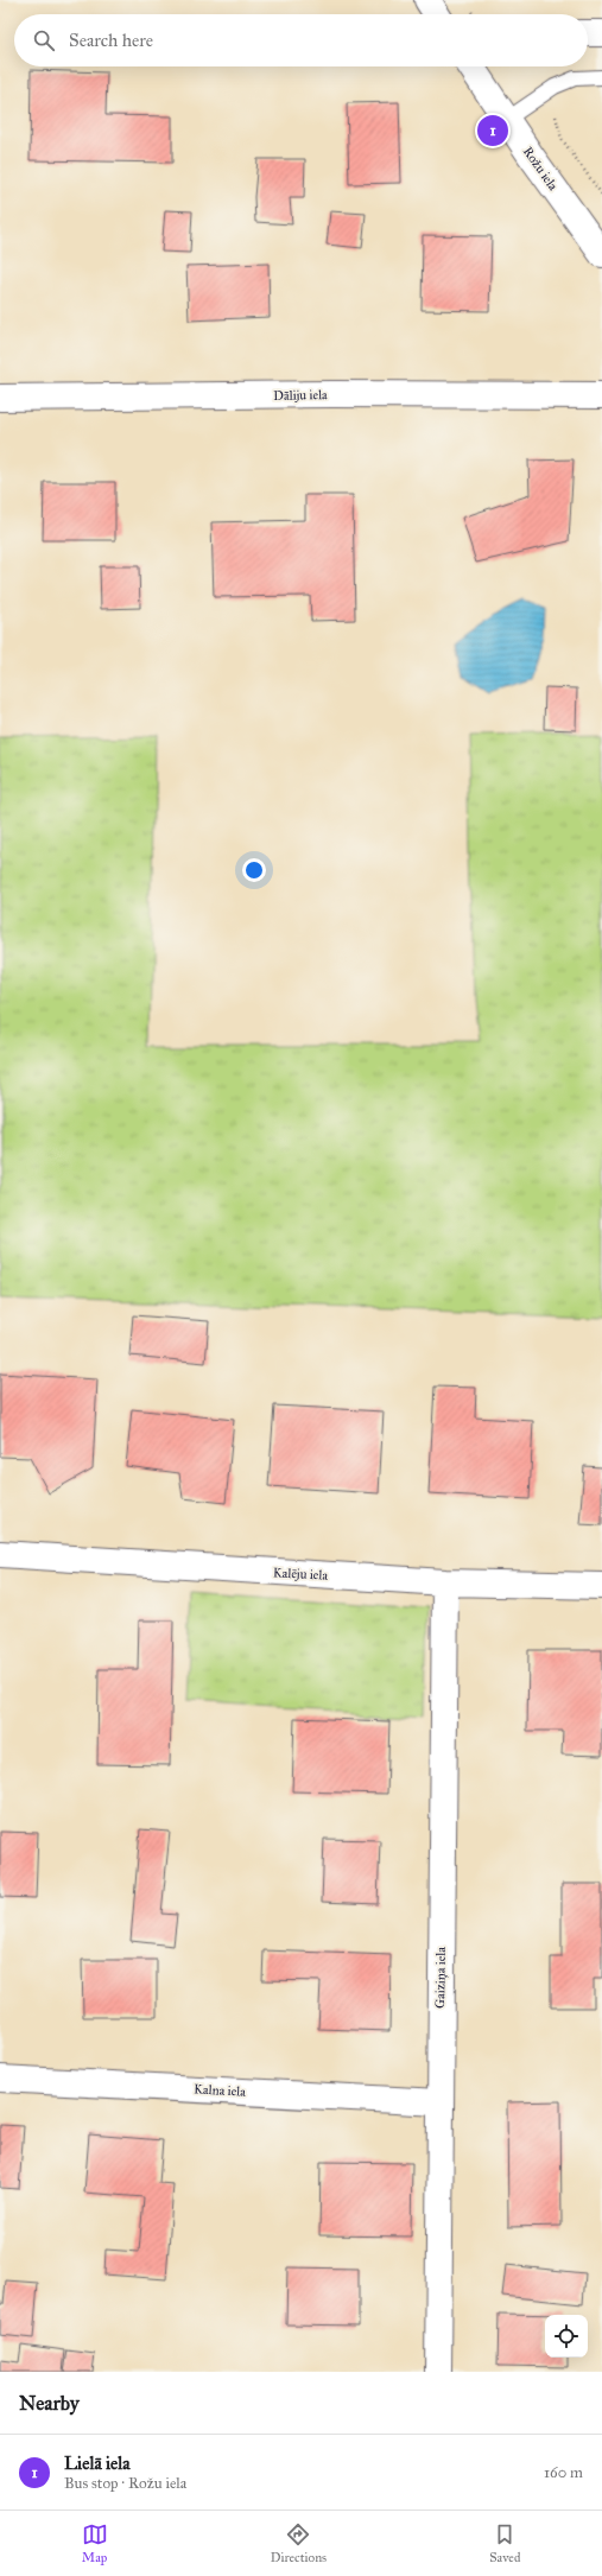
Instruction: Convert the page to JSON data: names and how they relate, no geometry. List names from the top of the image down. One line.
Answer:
{"streets":{"street":["Rožu iela","Dāliju iela","Kalēju iela","Gaiziņa iela","Kalna iela"]},"crossings":[["Kalēju iela","Gaiziņa iela"],["Gaiziņa iela","Kalna iela"]],"page":{"search":"Search here","pins":"1","heading":"Nearby","list":[{"mark":"1","name":"Lielā iela","note":"Bus stop · Rožu iela","value":"160 m"}],"nav":["Map","Directions","Saved"]}}
